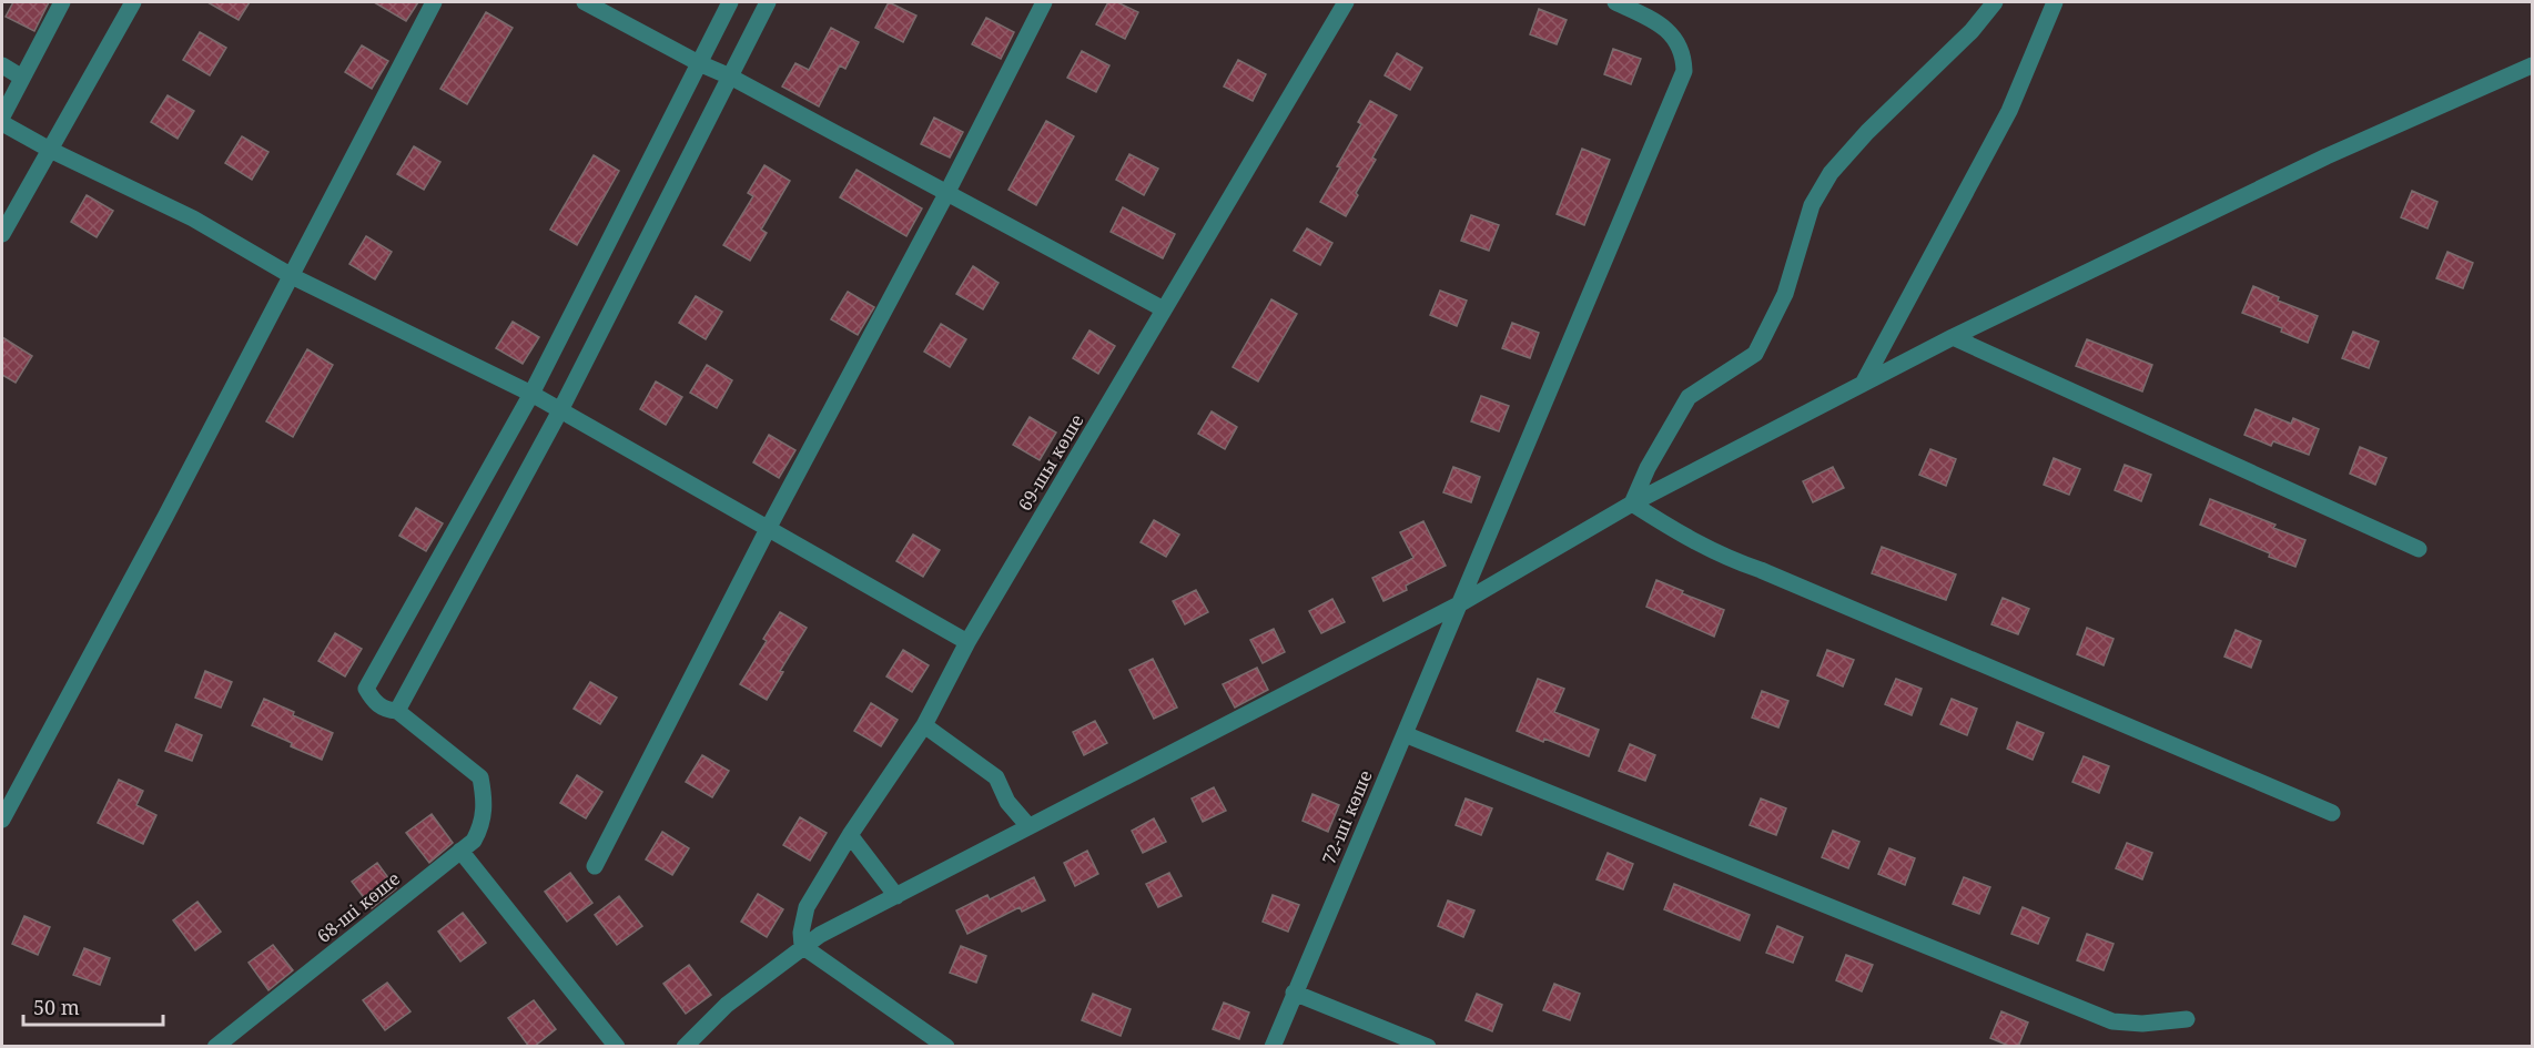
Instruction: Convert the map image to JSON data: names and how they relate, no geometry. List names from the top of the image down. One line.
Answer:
{"streets":{"street":["69-шы көше","72-ші көше","68-ші көше"]},"scale_bar":"50 m"}
